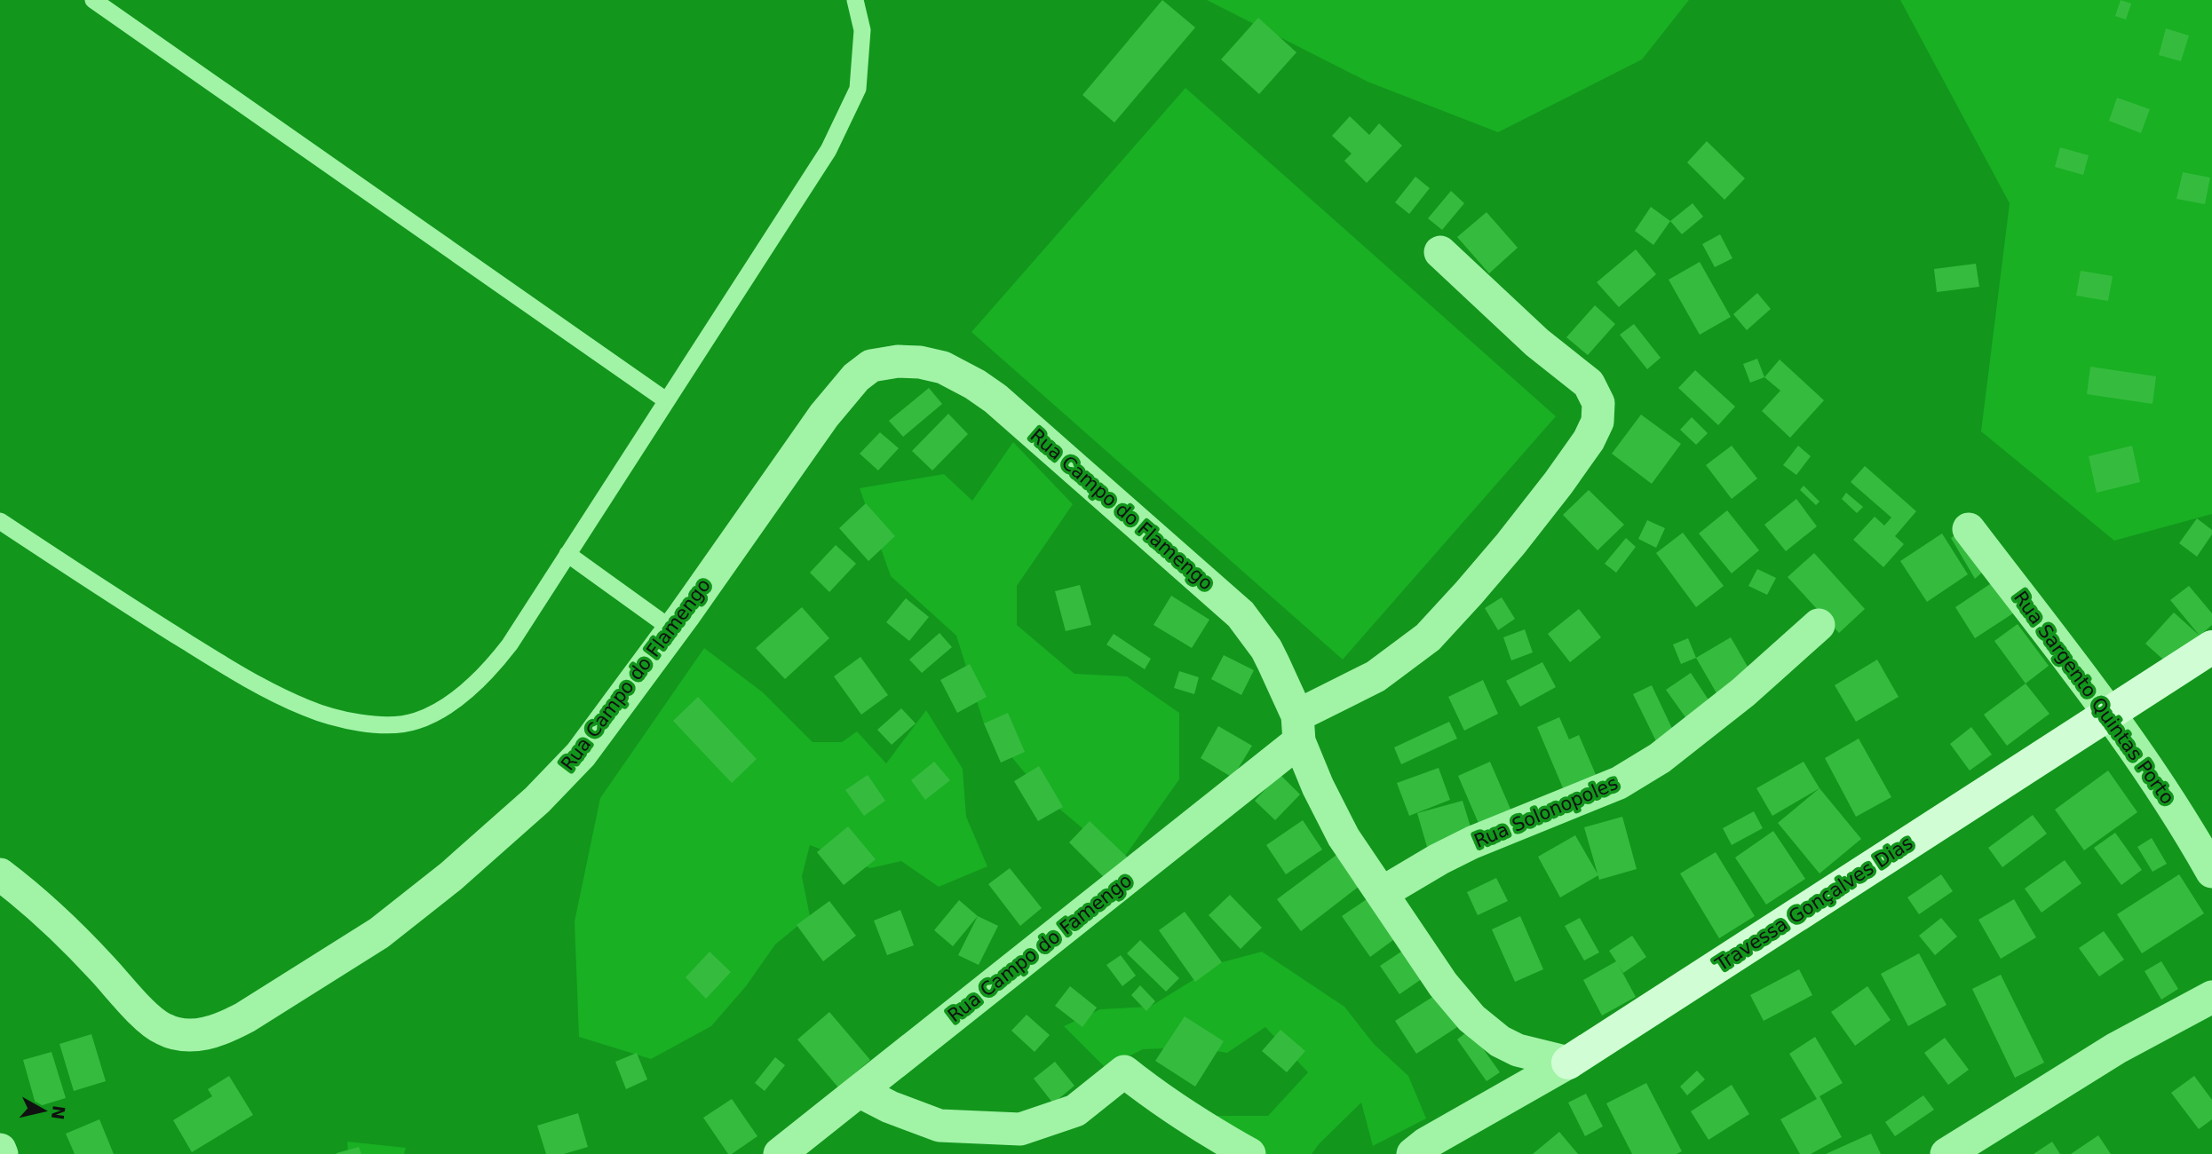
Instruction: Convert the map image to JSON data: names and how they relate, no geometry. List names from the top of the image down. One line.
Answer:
{"streets":{"street":["Rua Campo do Flamengo","Rua Sargento Quintas Porto","Rua Solonopoles","Travessa Gonçalves Dias","Rua Campo do Famengo"]},"crossings":[["Rua Campo do Flamengo","Rua Solonopoles"],["Rua Campo do Flamengo","Travessa Gonçalves Dias"],["Rua Campo do Flamengo","Rua Campo do Famengo"],["Rua Sargento Quintas Porto","Travessa Gonçalves Dias"]],"north":"right"}
